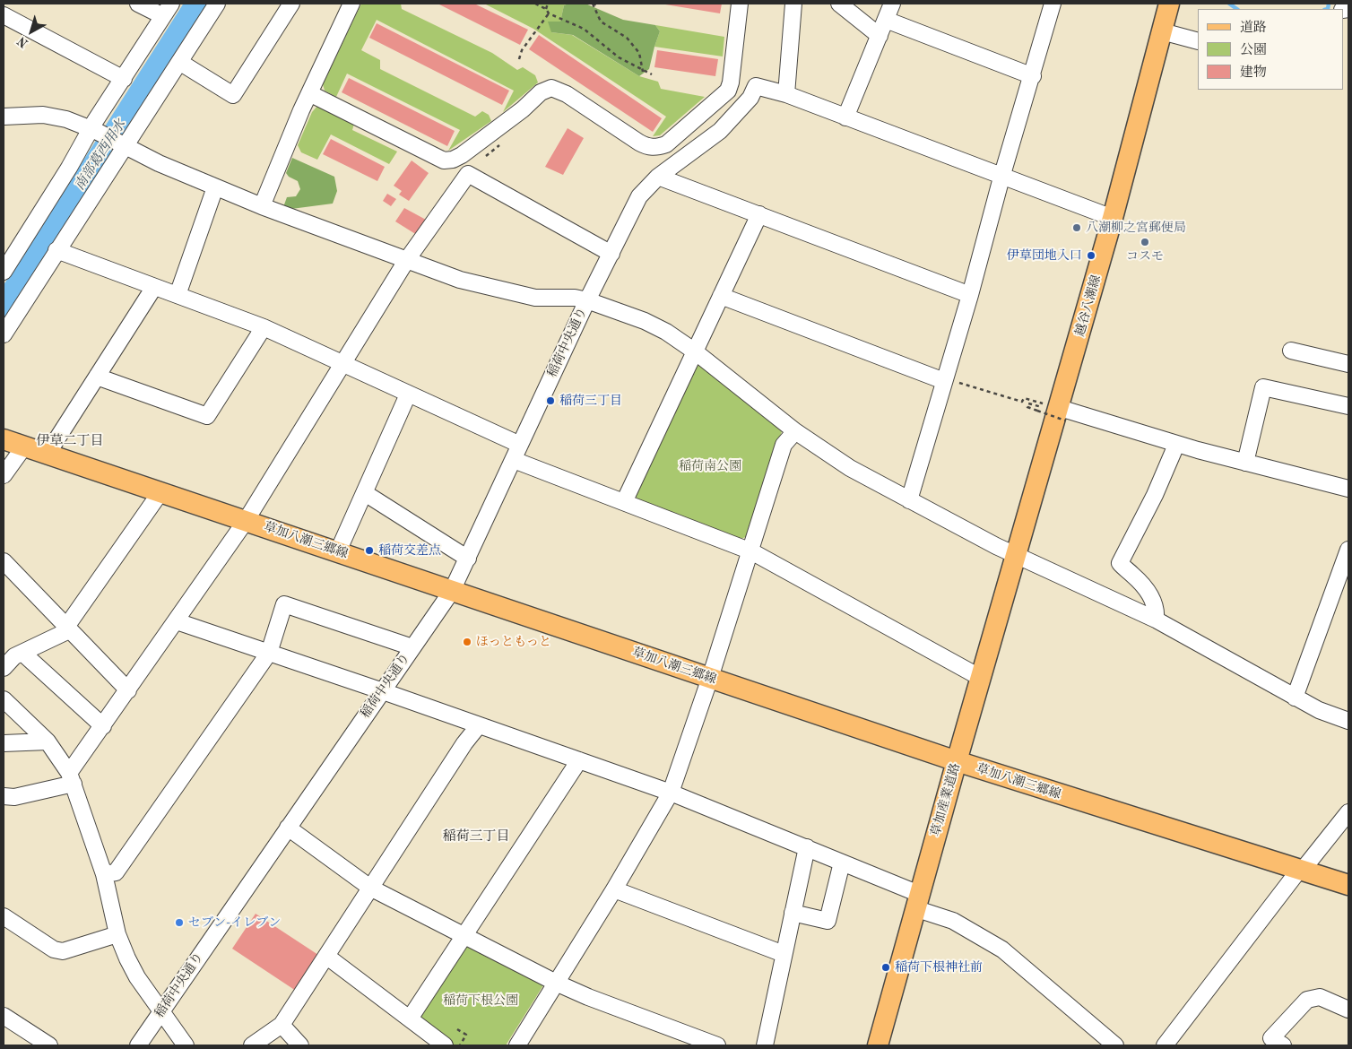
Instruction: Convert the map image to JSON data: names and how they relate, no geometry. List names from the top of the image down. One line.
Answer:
{"streets":{"main road":["越谷八潮線","草加八潮三郷線","草加産業道路"],"street":["稲荷中央通り"]},"crossings":[["越谷八潮線","草加産業道路"],["稲荷中央通り","草加八潮三郷線"],["草加八潮三郷線","草加産業道路"]],"districts":["伊草二丁目","稲荷三丁目"],"water":["南部葛西用水"],"parks":["稲荷南公園","稲荷下根公園"],"places":["八潮柳之宮郵便局","コスモ","伊草団地入口","稲荷三丁目","稲荷交差点","ほっともっと","セブン-イレブン","稲荷下根神社前"],"legend":["道路","公園","建物"],"north":"bottom left"}
